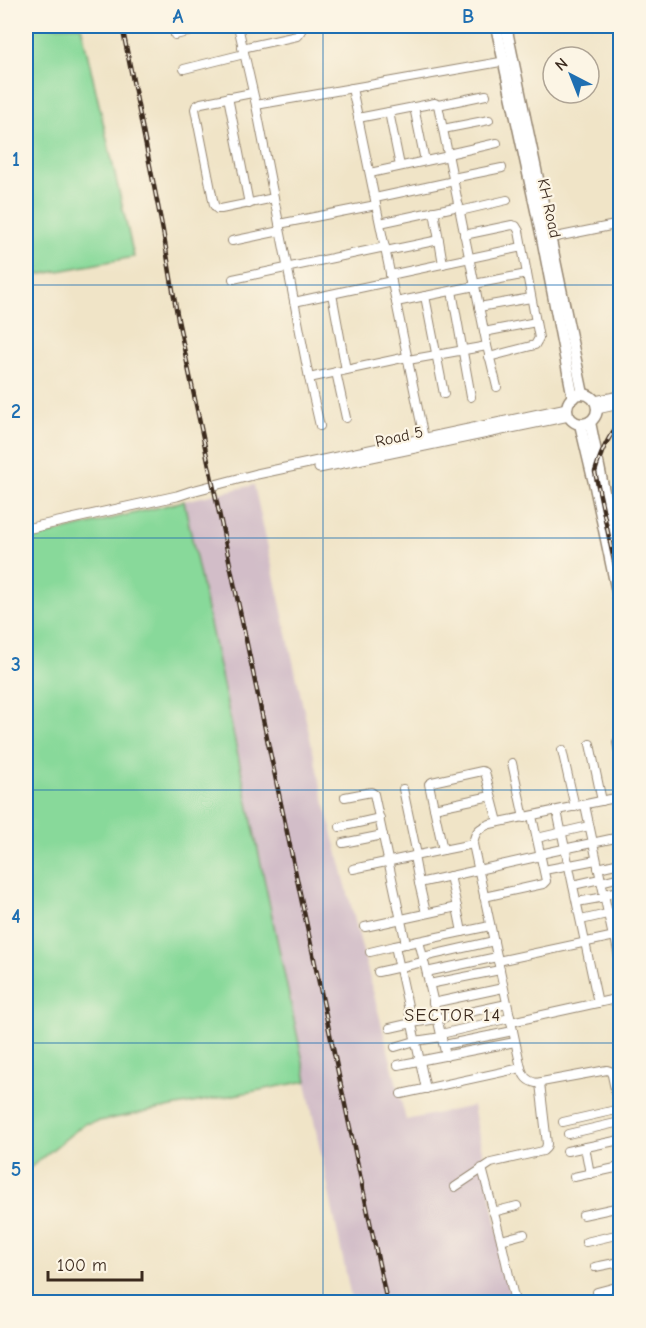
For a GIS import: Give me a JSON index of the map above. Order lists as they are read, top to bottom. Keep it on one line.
{"streets":{"main road":["KH Road"],"street":["Road 5"]},"crossings":[["KH Road","Road 5"]],"districts":["SECTOR 14"],"scale_bar":"100 m","north":"top left","grid":{"columns":["A","B"],"rows":["1","2","3","4","5"]}}
